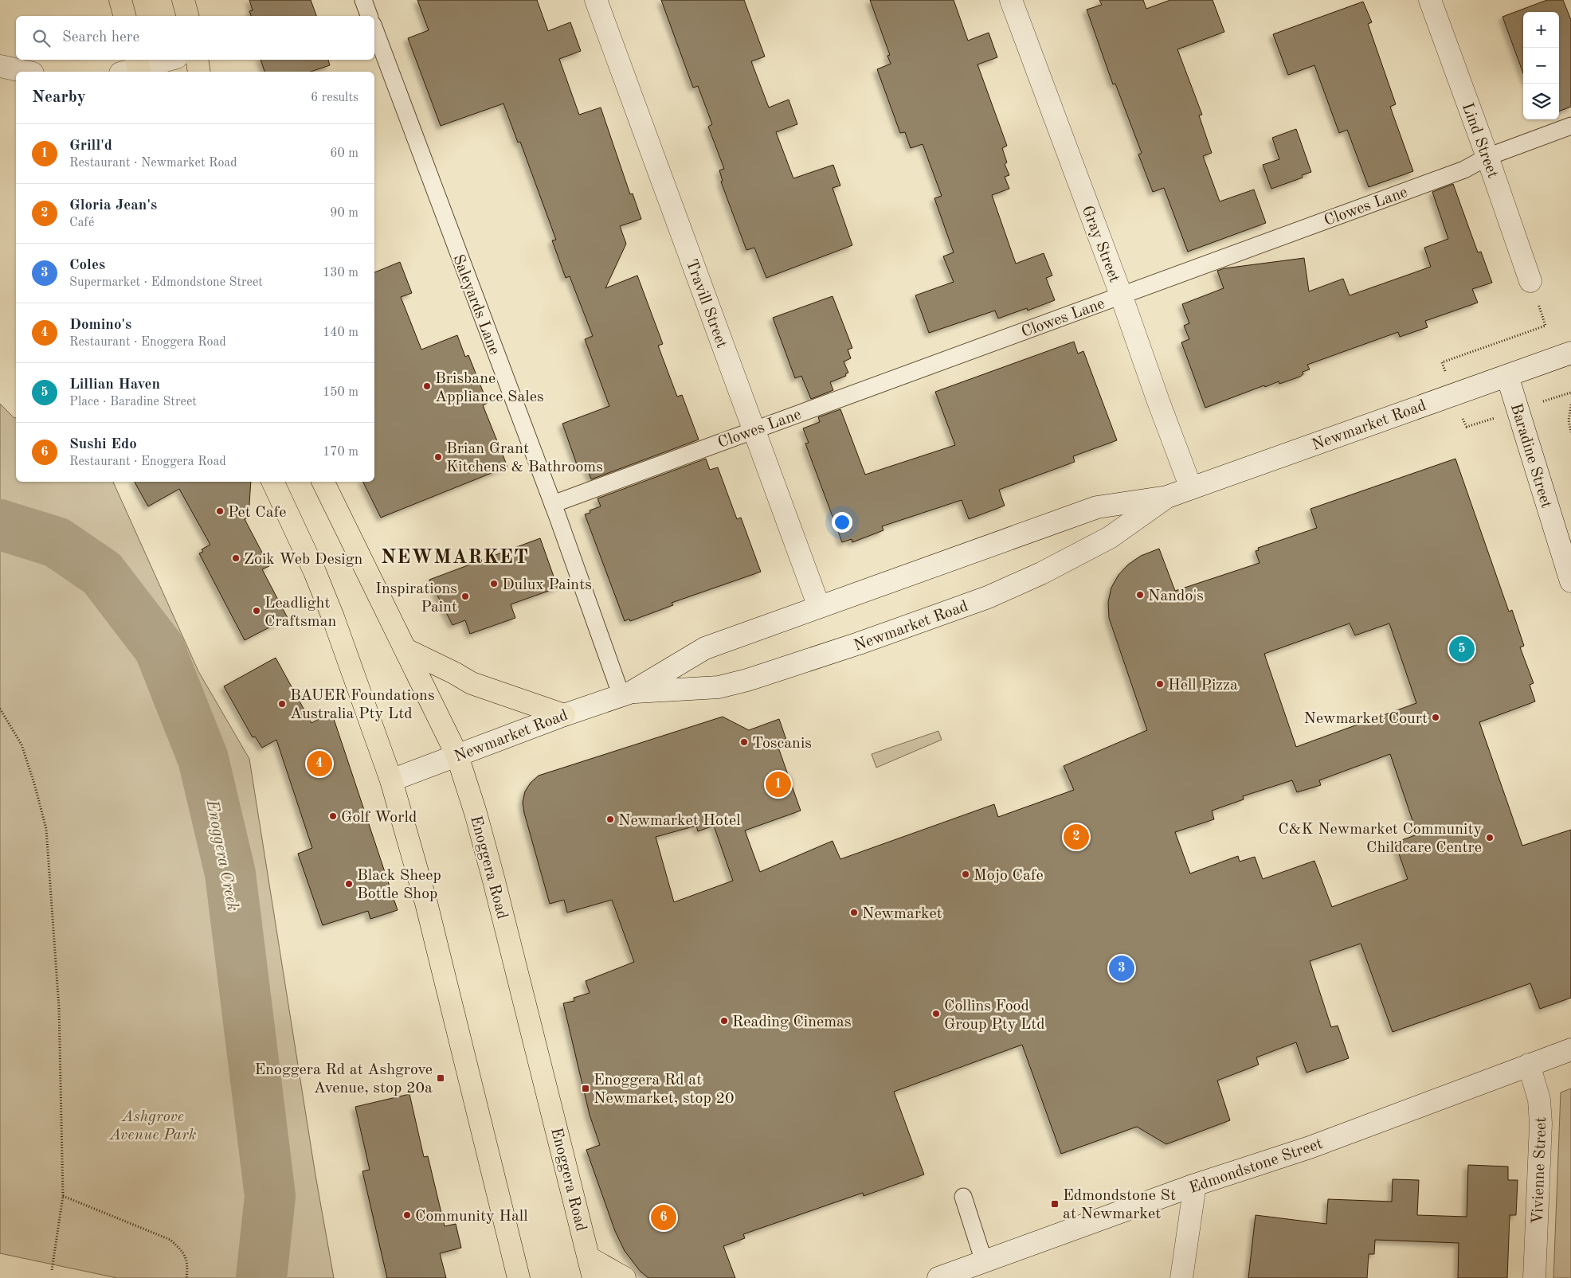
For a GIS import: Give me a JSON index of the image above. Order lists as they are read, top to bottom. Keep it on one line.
{"streets":{"main road":["Enoggera Road"],"street":["Lind Street","Gray Street","Travill Street","Newmarket Road","Baradine Street","Edmondstone Street","Vivienne Street"],"lane":["Clowes Lane","Saleyards Lane"]},"crossings":[["Lind Street","Clowes Lane"],["Clowes Lane","Gray Street"],["Clowes Lane","Travill Street"],["Clowes Lane","Saleyards Lane"],["Gray Street","Newmarket Road"],["Travill Street","Newmarket Road"],["Saleyards Lane","Newmarket Road"],["Newmarket Road","Baradine Street"],["Newmarket Road","Enoggera Road"],["Edmondstone Street","Vivienne Street"]],"districts":["NEWMARKET"],"water":["Enoggera Creek"],"parks":["Ashgrove Avenue Park"],"places":{"other":["Brisbane Appliance Sales","Brian Grant Kitchens & Bathrooms","Pet Cafe","Zoik Web Design","Dulux Paints","Nando's","Inspirations Paint","Leadlight Craftsman","Hell Pizza","BAUER Foundations Australia Pty Ltd","Newmarket Court","Toscanis","Golf World","Newmarket Hotel","C&K Newmarket Community Childcare Centre","Mojo Cafe","Black Sheep Bottle Shop","Newmarket","Collins Food Group Pty Ltd","Reading Cinemas","Community Hall"],"transit":["Enoggera Rd at Ashgrove Avenue, stop 20a","Enoggera Rd at Newmarket, stop 20","Edmondstone St at Newmarket"]},"page":{"map_buttons":["+","−"],"search":"Search here","heading":["Nearby","6 results"],"list":[{"mark":"1","name":"Grill'd","note":"Restaurant · Newmarket Road","value":"60 m"},{"mark":"2","name":"Gloria Jean's","note":"Café","value":"90 m"},{"mark":"3","name":"Coles","note":"Supermarket · Edmondstone Street","value":"130 m"},{"mark":"4","name":"Domino's","note":"Restaurant · Enoggera Road","value":"140 m"},{"mark":"5","name":"Lillian Haven","note":"Place · Baradine Street","value":"150 m"},{"mark":"6","name":"Sushi Edo","note":"Restaurant · Enoggera Road","value":"170 m"}],"pins":["5","4","1","2","3","6"]}}
